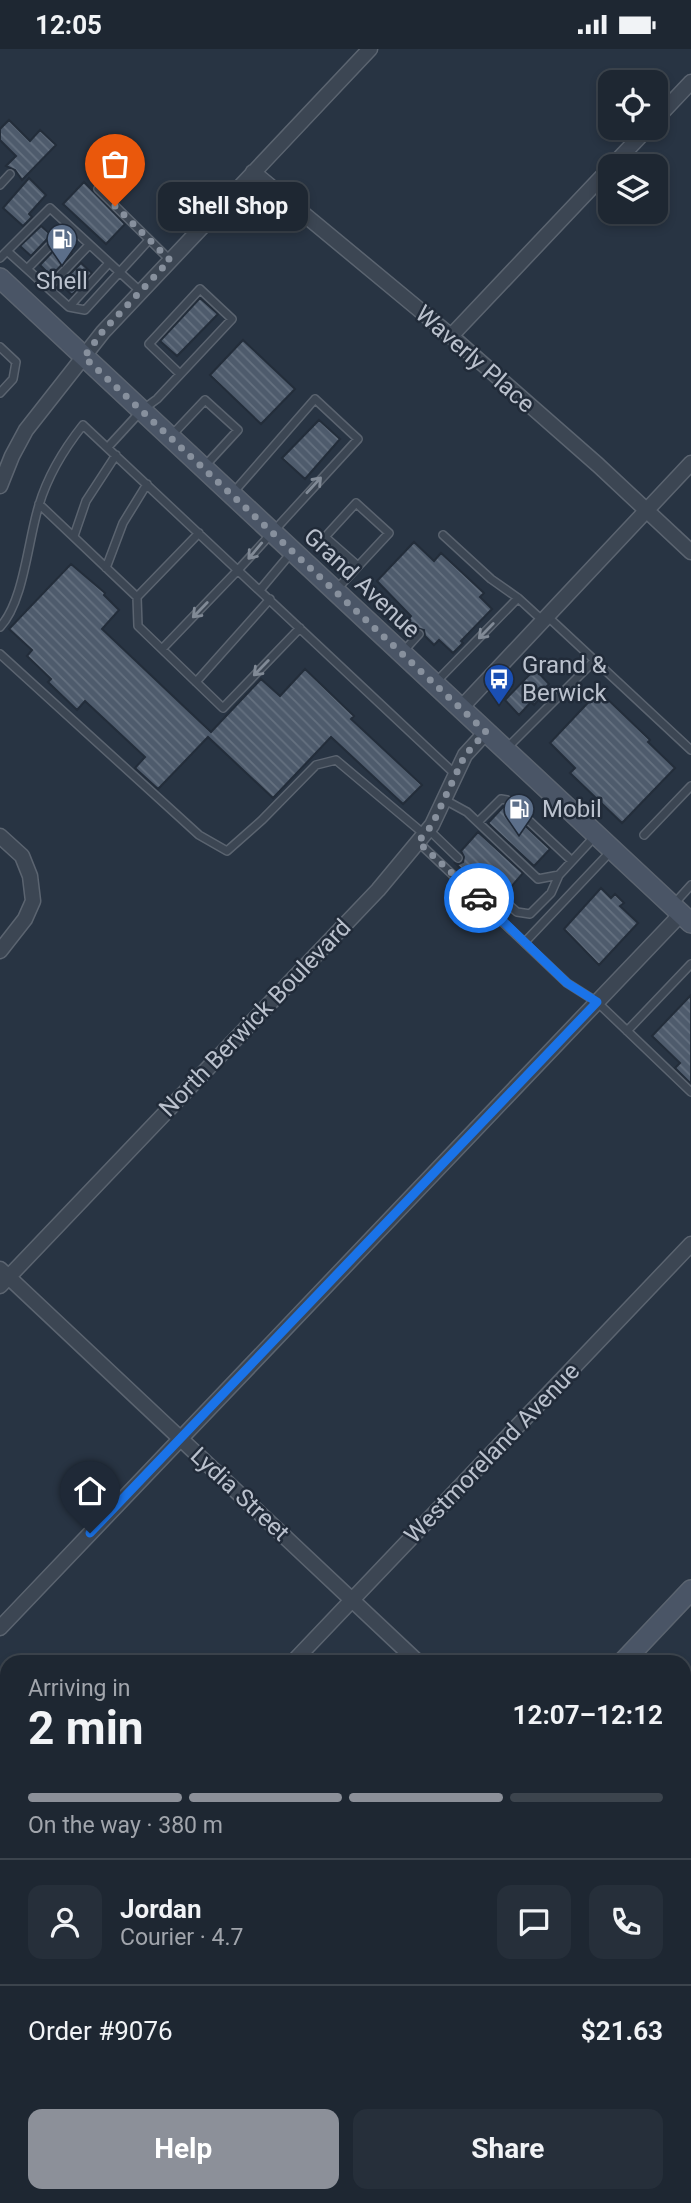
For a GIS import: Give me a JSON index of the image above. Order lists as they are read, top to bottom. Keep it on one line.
{"streets":{"main road":["Grand Avenue"],"street":["Waverly Place","North Berwick Boulevard","Westmoreland Avenue","Lydia Street"]},"crossings":[["Grand Avenue","North Berwick Boulevard"],["North Berwick Boulevard","Lydia Street"],["Westmoreland Avenue","Lydia Street"]],"places":{"other":["Shell Shop"],"fuel station":["Shell","Mobil"],"bus stop":["Grand & Berwick"]},"page":{"status":"12:05","bubble":"Shell Shop","heading":["2 min","Arriving in","12:07–12:12"],"panel":["Jordan","Courier · 4.7","Order #9076","$21.63"],"bar":"On the way · 380 m","buttons":["Help","Share"]}}
